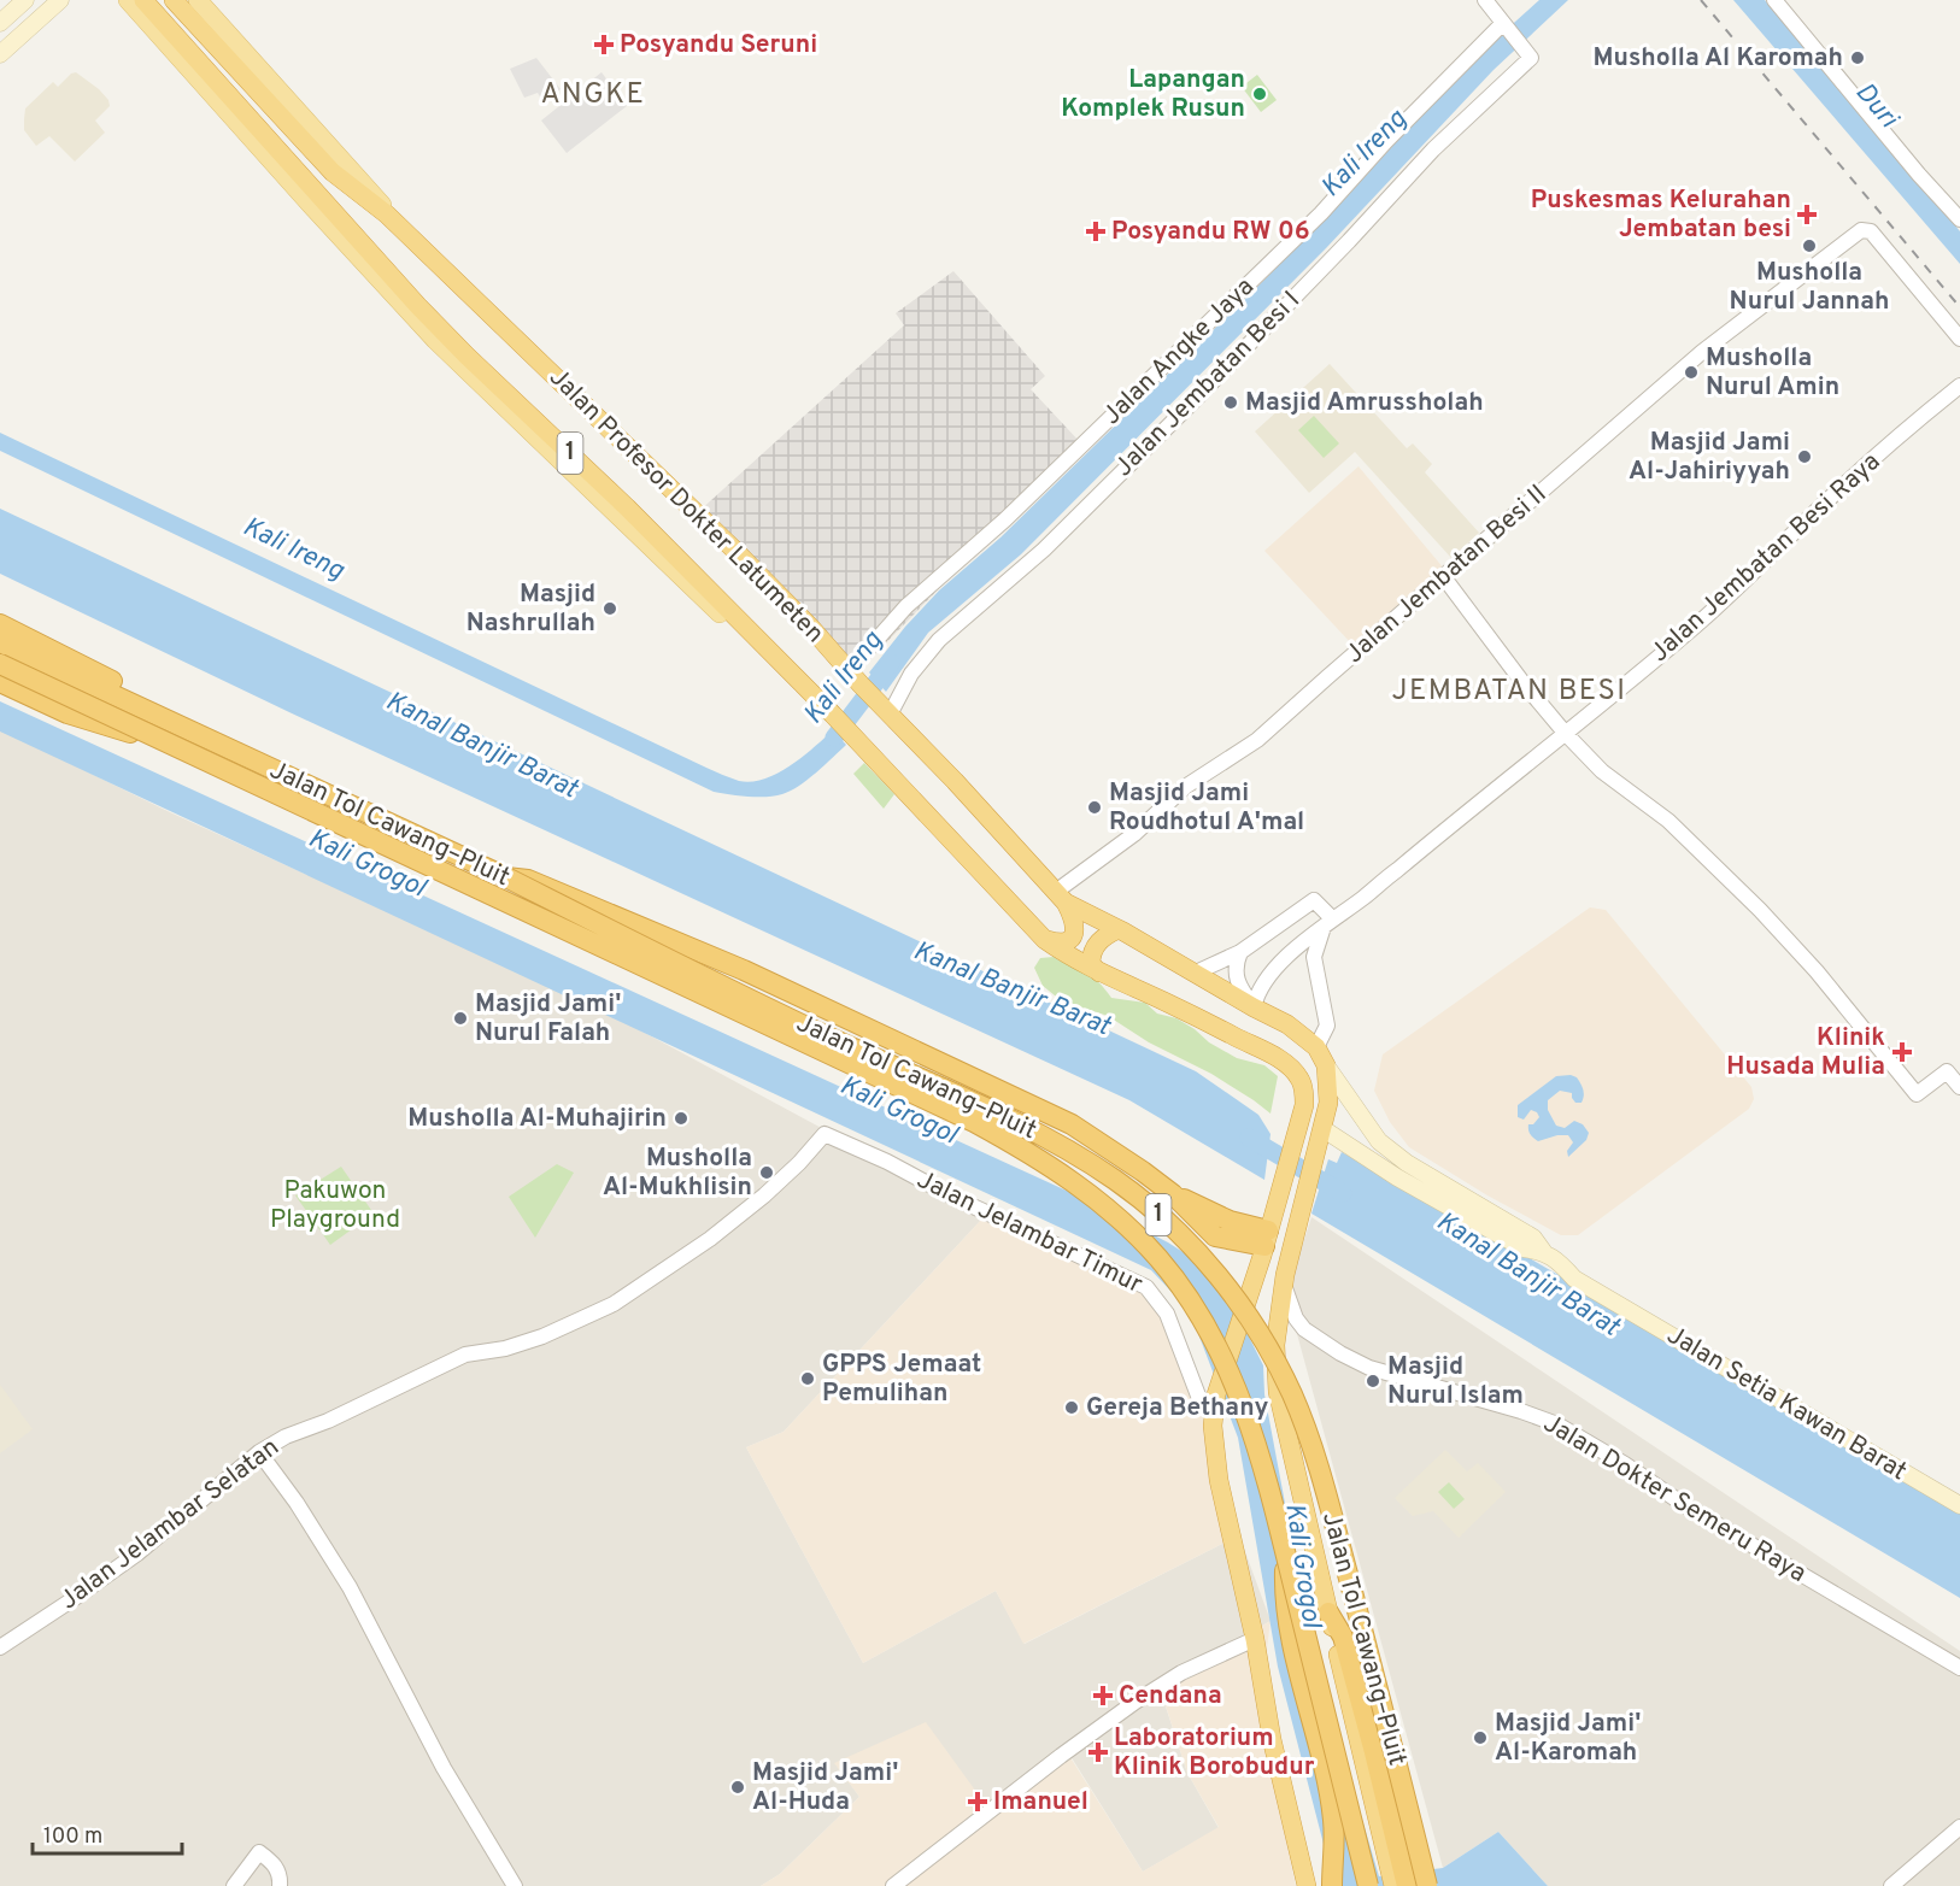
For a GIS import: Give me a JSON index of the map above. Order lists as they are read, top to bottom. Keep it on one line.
{"streets":{"highway":["1","Jalan Profesor Dokter Latumeten","Jalan Tol Cawang–Pluit"],"main road":["Jalan Setia Kawan Barat"],"street":["Jalan Angke Jaya","Jalan Jembatan Besi I","Jalan Jembatan Besi Raya","Jalan Jembatan Besi II","Jalan Jelambar Timur","Jalan Dokter Semeru Raya","Jalan Jelambar Selatan"]},"crossings":[["Jalan Angke Jaya","Jalan Jembatan Besi I"],["Jalan Angke Jaya","Jalan Profesor Dokter Latumeten"],["Jalan Jembatan Besi I","Jalan Profesor Dokter Latumeten"],["1","Jalan Profesor Dokter Latumeten"],["Jalan Profesor Dokter Latumeten","Jalan Jembatan Besi Raya"],["Jalan Profesor Dokter Latumeten","Jalan Jembatan Besi II"],["Jalan Profesor Dokter Latumeten","Jalan Jelambar Timur"],["Jalan Profesor Dokter Latumeten","Jalan Setia Kawan Barat"],["Jalan Profesor Dokter Latumeten","Jalan Dokter Semeru Raya"],["Jalan Jelambar Timur","Jalan Jelambar Selatan"]],"districts":["ANGKE","JEMBATAN BESI"],"water":["Duri","Kali Ireng","Kanal Banjir Barat","Kali Grogol"],"parks":["Pakuwon Playground"],"places":{"health":["Posyandu Seruni","Puskesmas Kelurahan Jembatan besi","Posyandu RW 06","Klinik Husada Mulia","Cendana","Laboratorium Klinik Borobudur","Imanuel"],"other":["Musholla Al Karomah","Lapangan Komplek Rusun","Musholla Nurul Jannah","Musholla Nurul Amin","Masjid Amrussholah","Masjid Jami Al-Jahiriyyah","Masjid Nashrullah","Masjid Jami Roudhotul A'mal","Masjid Jami' Nurul Falah","Musholla Al-Muhajirin","Musholla Al-Mukhlisin","GPPS Jemaat Pemulihan","Masjid Nurul Islam","Gereja Bethany","Masjid Jami' Al-Karomah","Masjid Jami' Al-Huda"]},"scale_bar":"100 m"}
